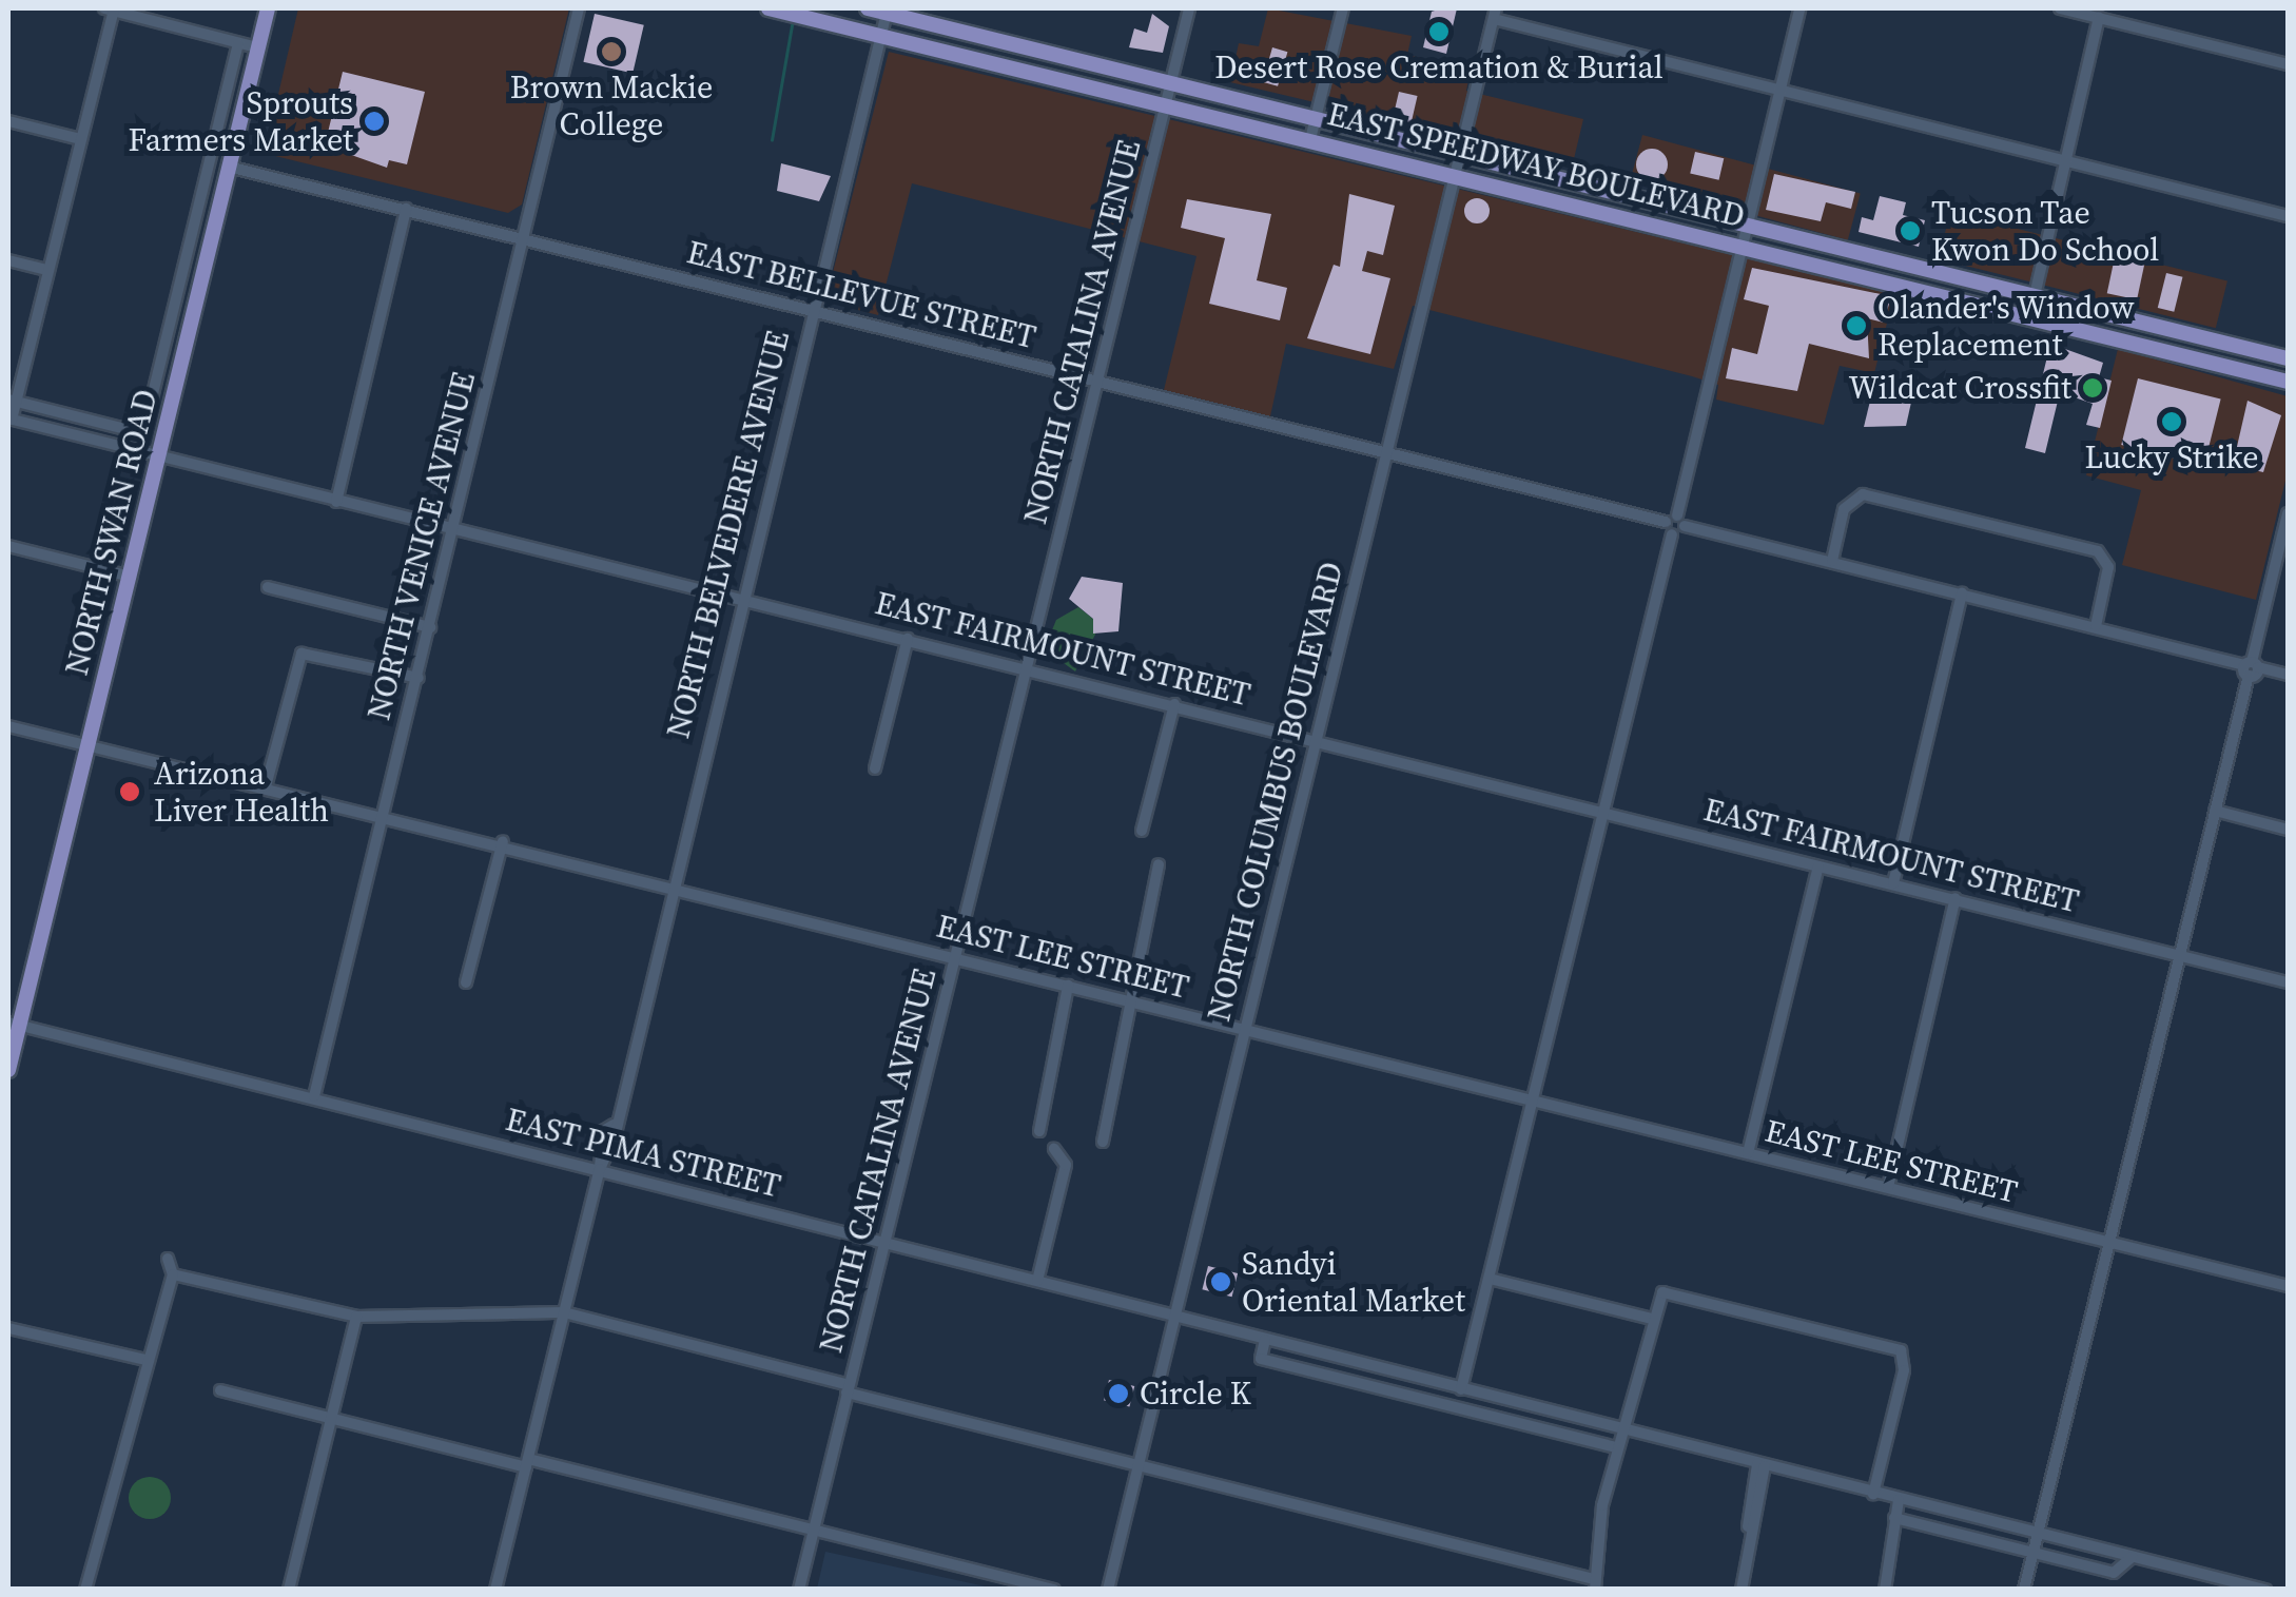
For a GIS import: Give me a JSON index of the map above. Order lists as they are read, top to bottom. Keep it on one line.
{"streets":{"main road":["EAST SPEEDWAY BOULEVARD","NORTH SWAN ROAD"],"street":["EAST BELLEVUE STREET","NORTH CATALINA AVENUE","NORTH BELVEDERE AVENUE","NORTH VENICE AVENUE","EAST FAIRMOUNT STREET","NORTH COLUMBUS BOULEVARD","EAST LEE STREET","EAST PIMA STREET"]},"crossings":[["EAST SPEEDWAY BOULEVARD","NORTH CATALINA AVENUE"],["EAST SPEEDWAY BOULEVARD","NORTH BELVEDERE AVENUE"],["EAST SPEEDWAY BOULEVARD","NORTH COLUMBUS BOULEVARD"],["EAST BELLEVUE STREET","NORTH CATALINA AVENUE"],["EAST BELLEVUE STREET","NORTH SWAN ROAD"],["EAST BELLEVUE STREET","NORTH BELVEDERE AVENUE"],["EAST BELLEVUE STREET","NORTH VENICE AVENUE"],["EAST BELLEVUE STREET","NORTH COLUMBUS BOULEVARD"],["NORTH CATALINA AVENUE","EAST FAIRMOUNT STREET"],["NORTH CATALINA AVENUE","EAST LEE STREET"],["NORTH CATALINA AVENUE","EAST PIMA STREET"],["NORTH SWAN ROAD","EAST FAIRMOUNT STREET"],["NORTH SWAN ROAD","EAST LEE STREET"],["NORTH SWAN ROAD","EAST PIMA STREET"],["NORTH BELVEDERE AVENUE","EAST FAIRMOUNT STREET"],["NORTH BELVEDERE AVENUE","EAST LEE STREET"],["NORTH BELVEDERE AVENUE","EAST PIMA STREET"],["NORTH VENICE AVENUE","EAST FAIRMOUNT STREET"],["NORTH VENICE AVENUE","EAST LEE STREET"],["NORTH VENICE AVENUE","EAST PIMA STREET"],["EAST FAIRMOUNT STREET","NORTH COLUMBUS BOULEVARD"],["NORTH COLUMBUS BOULEVARD","EAST LEE STREET"],["NORTH COLUMBUS BOULEVARD","EAST PIMA STREET"]],"places":["Desert Rose Cremation & Burial","Brown Mackie College","Sprouts Farmers Market","Tucson Tae Kwon Do School","Olander's Window Replacement","Wildcat Crossfit","Lucky Strike","Arizona Liver Health","Sandyi Oriental Market","Circle K"]}
